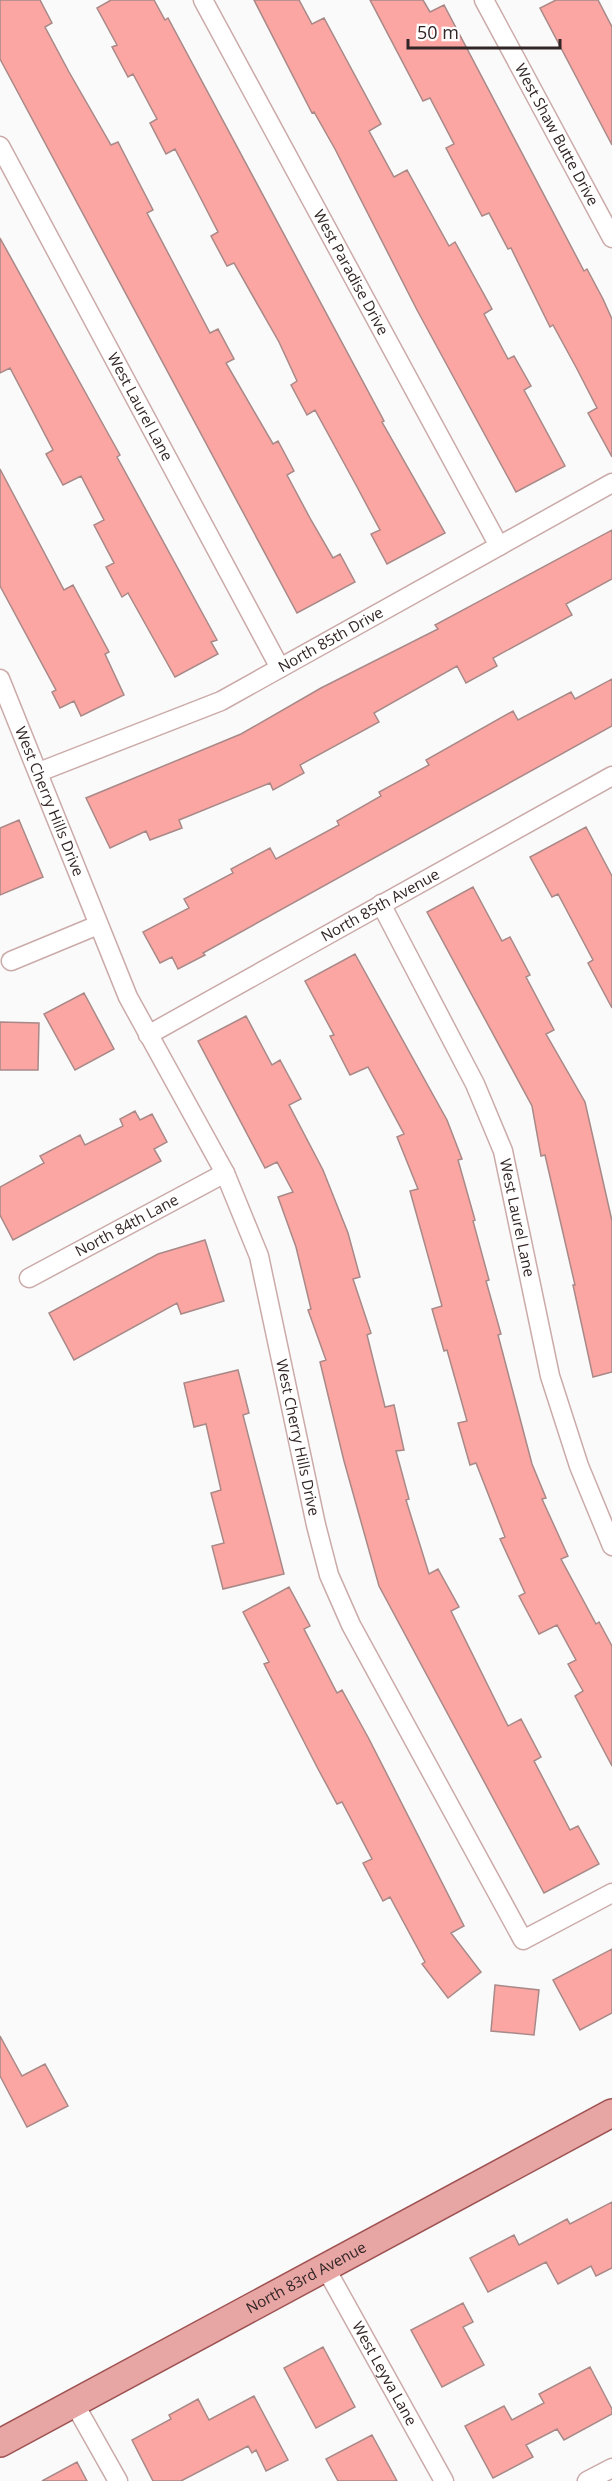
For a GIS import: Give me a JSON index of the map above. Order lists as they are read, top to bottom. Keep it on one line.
{"streets":{"main road":["North 83rd Avenue"],"street":["West Shaw Butte Drive","West Paradise Drive","West Laurel Lane","North 85th Drive","West Cherry Hills Drive","North 85th Avenue","North 84th Lane","West Leyva Lane"]},"crossings":[["West Paradise Drive","North 85th Drive"],["West Laurel Lane","North 85th Drive"],["West Laurel Lane","North 85th Avenue"],["North 85th Drive","West Cherry Hills Drive"],["West Cherry Hills Drive","North 85th Avenue"],["West Cherry Hills Drive","North 84th Lane"],["North 83rd Avenue","West Leyva Lane"]],"scale_bar":"50 m"}
